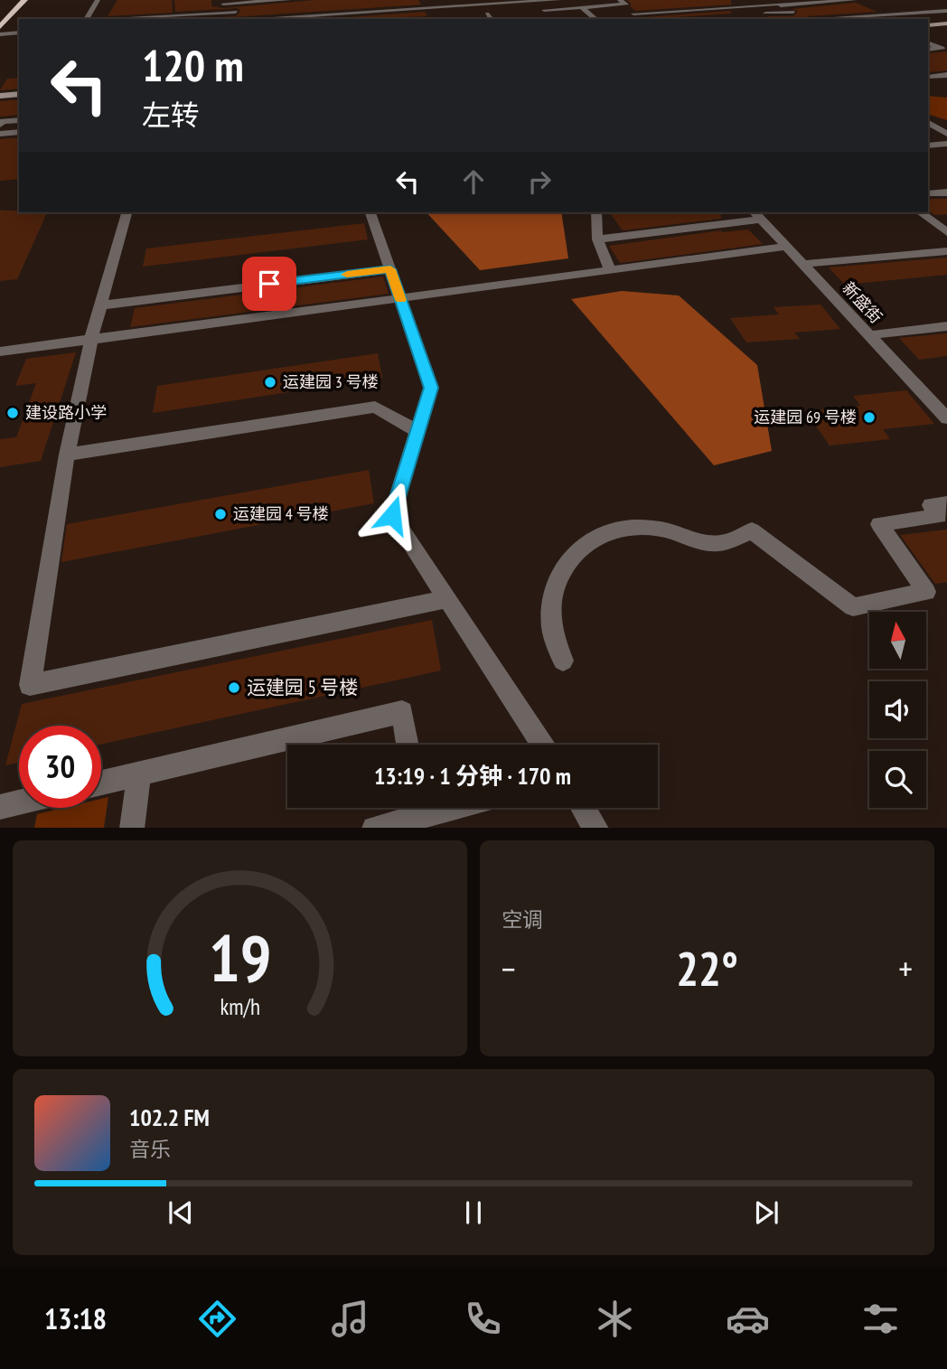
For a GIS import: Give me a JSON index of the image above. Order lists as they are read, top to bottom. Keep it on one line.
{"streets":{"street":["新盛街"]},"places":["运建园 3 号楼","建设路小学","运建园 69 号楼","运建园 4 号楼","运建园 5 号楼"],"north":"top","page":{"turn":["120 m","左转"],"limit":"30","trip":"13:19 · 1 分钟 · 170 m","tile":"空调","heat":["−","22°","+"],"song":["102.2 FM","音乐"],"tabs":"13:18","gauge":["19","km/h"]}}
